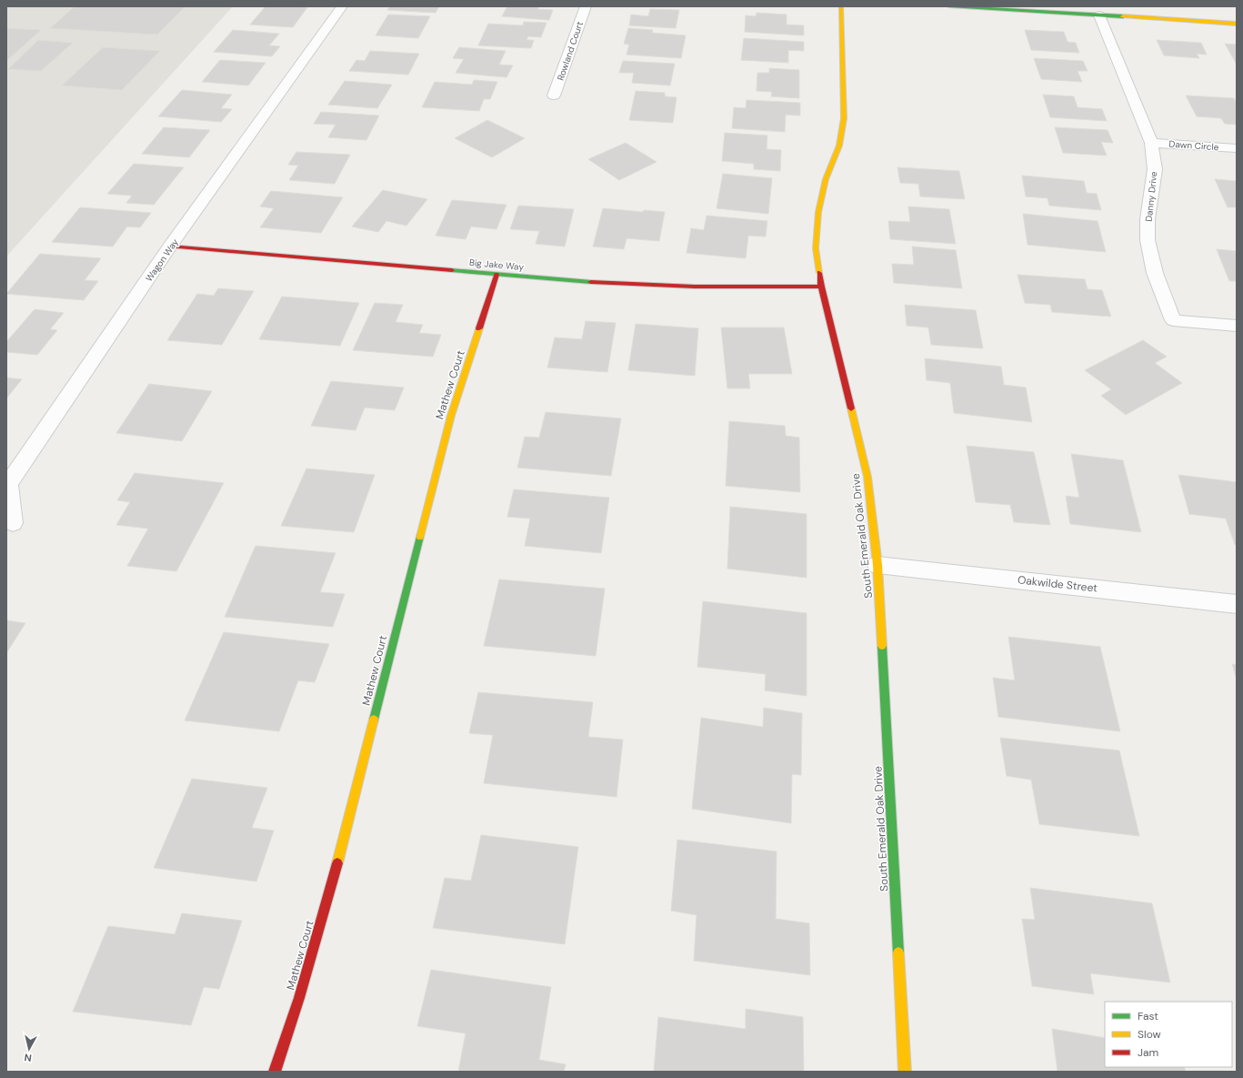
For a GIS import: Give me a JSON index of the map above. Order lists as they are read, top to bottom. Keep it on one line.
{"streets":{"street":["Rowland Court","Dawn Circle","Danny Drive","Wagon Way","Big Jake Way","Mathew Court","South Emerald Oak Drive","Oakwilde Street"]},"crossings":[["Dawn Circle","Danny Drive"],["Wagon Way","Big Jake Way"],["Big Jake Way","Mathew Court"],["Big Jake Way","South Emerald Oak Drive"],["South Emerald Oak Drive","Oakwilde Street"]],"legend":["Fast","Slow","Jam"],"north":"bottom"}
